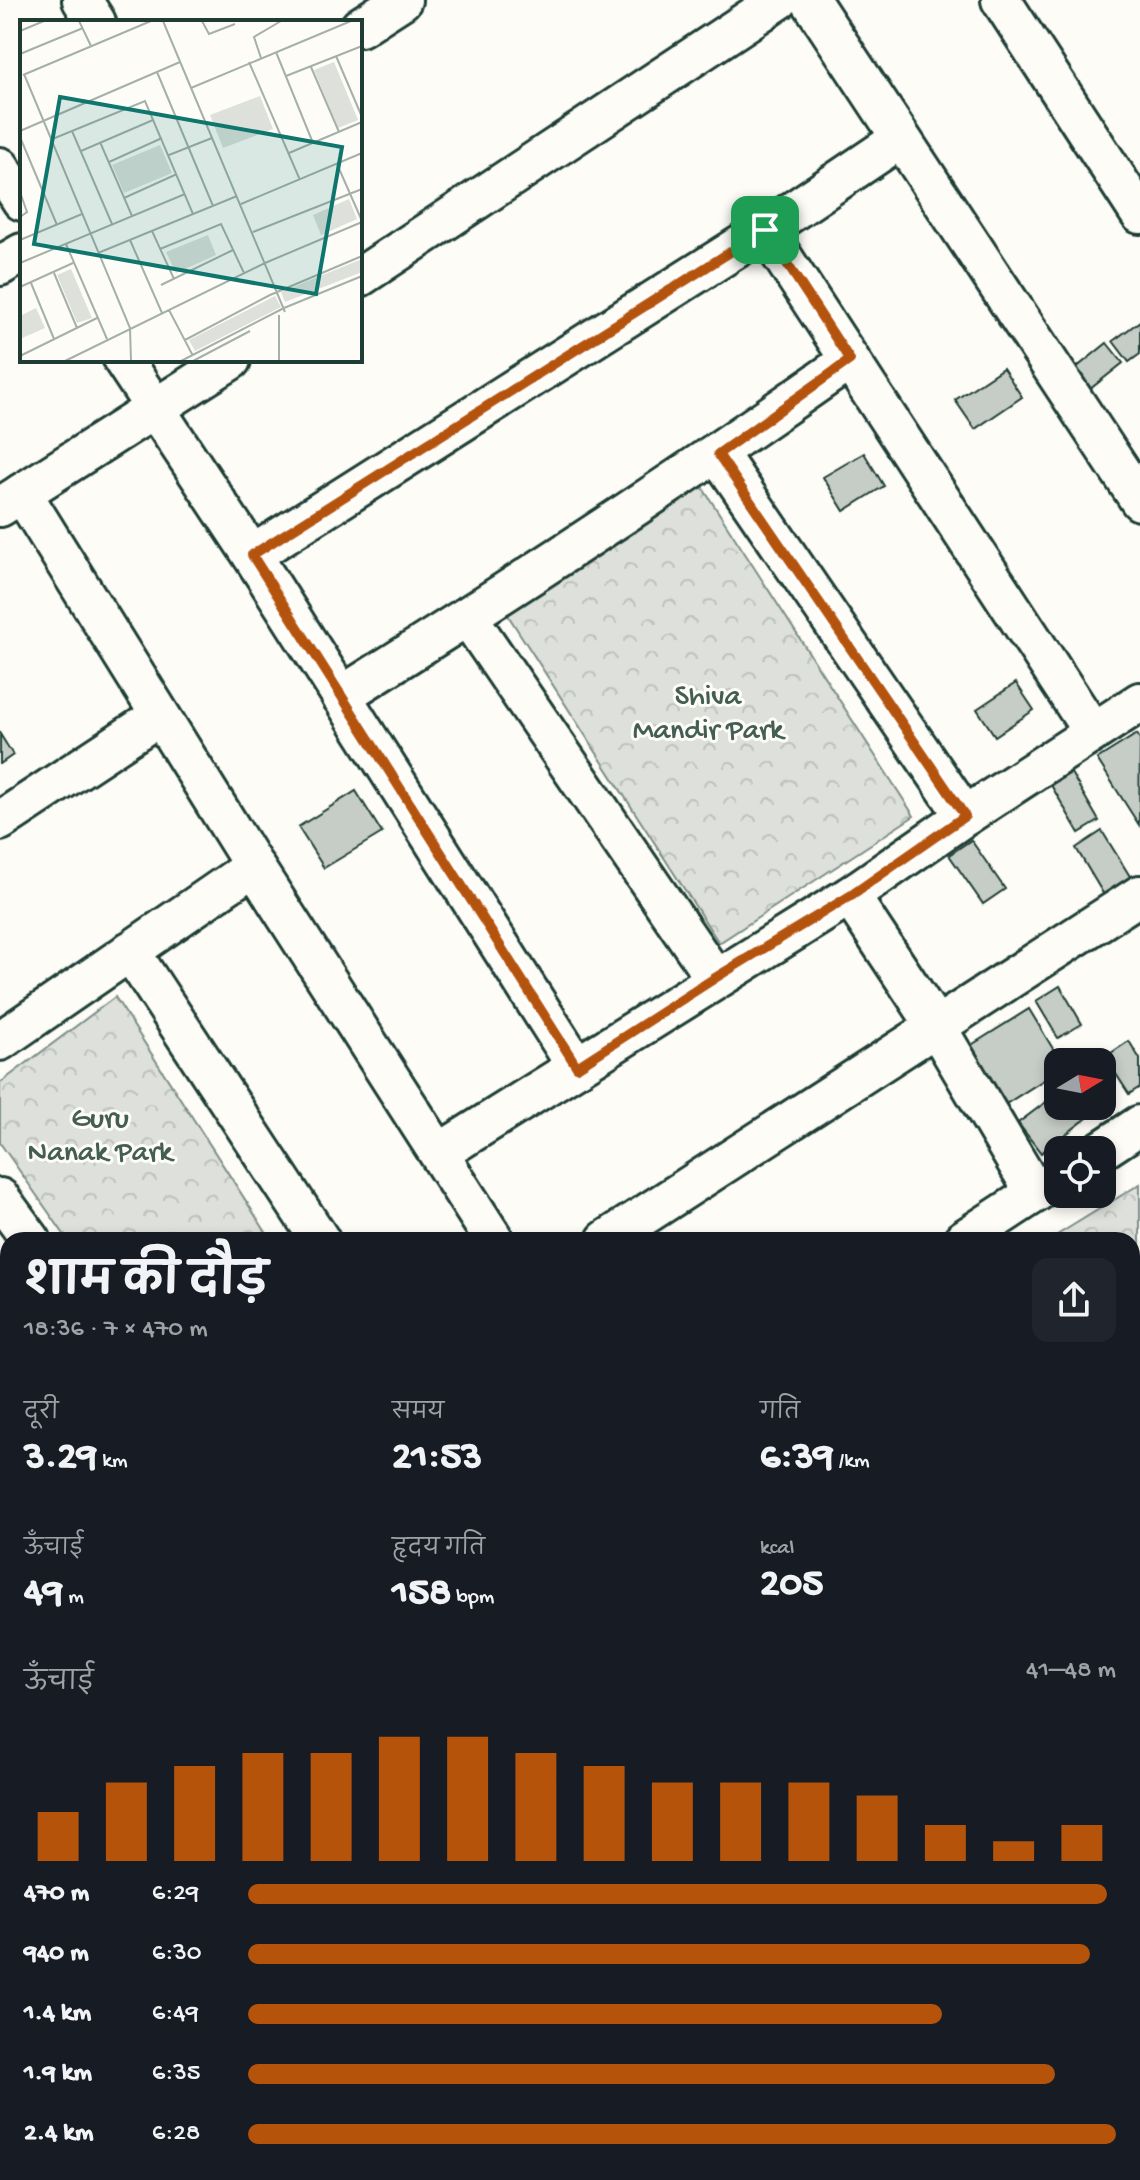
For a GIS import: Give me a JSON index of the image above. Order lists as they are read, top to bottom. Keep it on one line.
{"parks":["Shiva Mandir Park","Guru Nanak Park"],"north":"right","page":{"heading":["शाम की दौड़","18:36 · 7 × 470 m"],"stats":[["दूरी","3.29 km"],["समय","21:53"],["गति","6:39 /km"],["ऊँचाई","49 m"],["हृदय गति","158 bpm"],["kcal","205"]],"chart":["ऊँचाई","41–48 m"],"list":[{"name":"470 m","note":"6:29"},{"name":"940 m","note":"6:30"},{"name":"1.4 km","note":"6:49"},{"name":"1.9 km","note":"6:35"},{"name":"2.4 km","note":"6:28"}]}}
